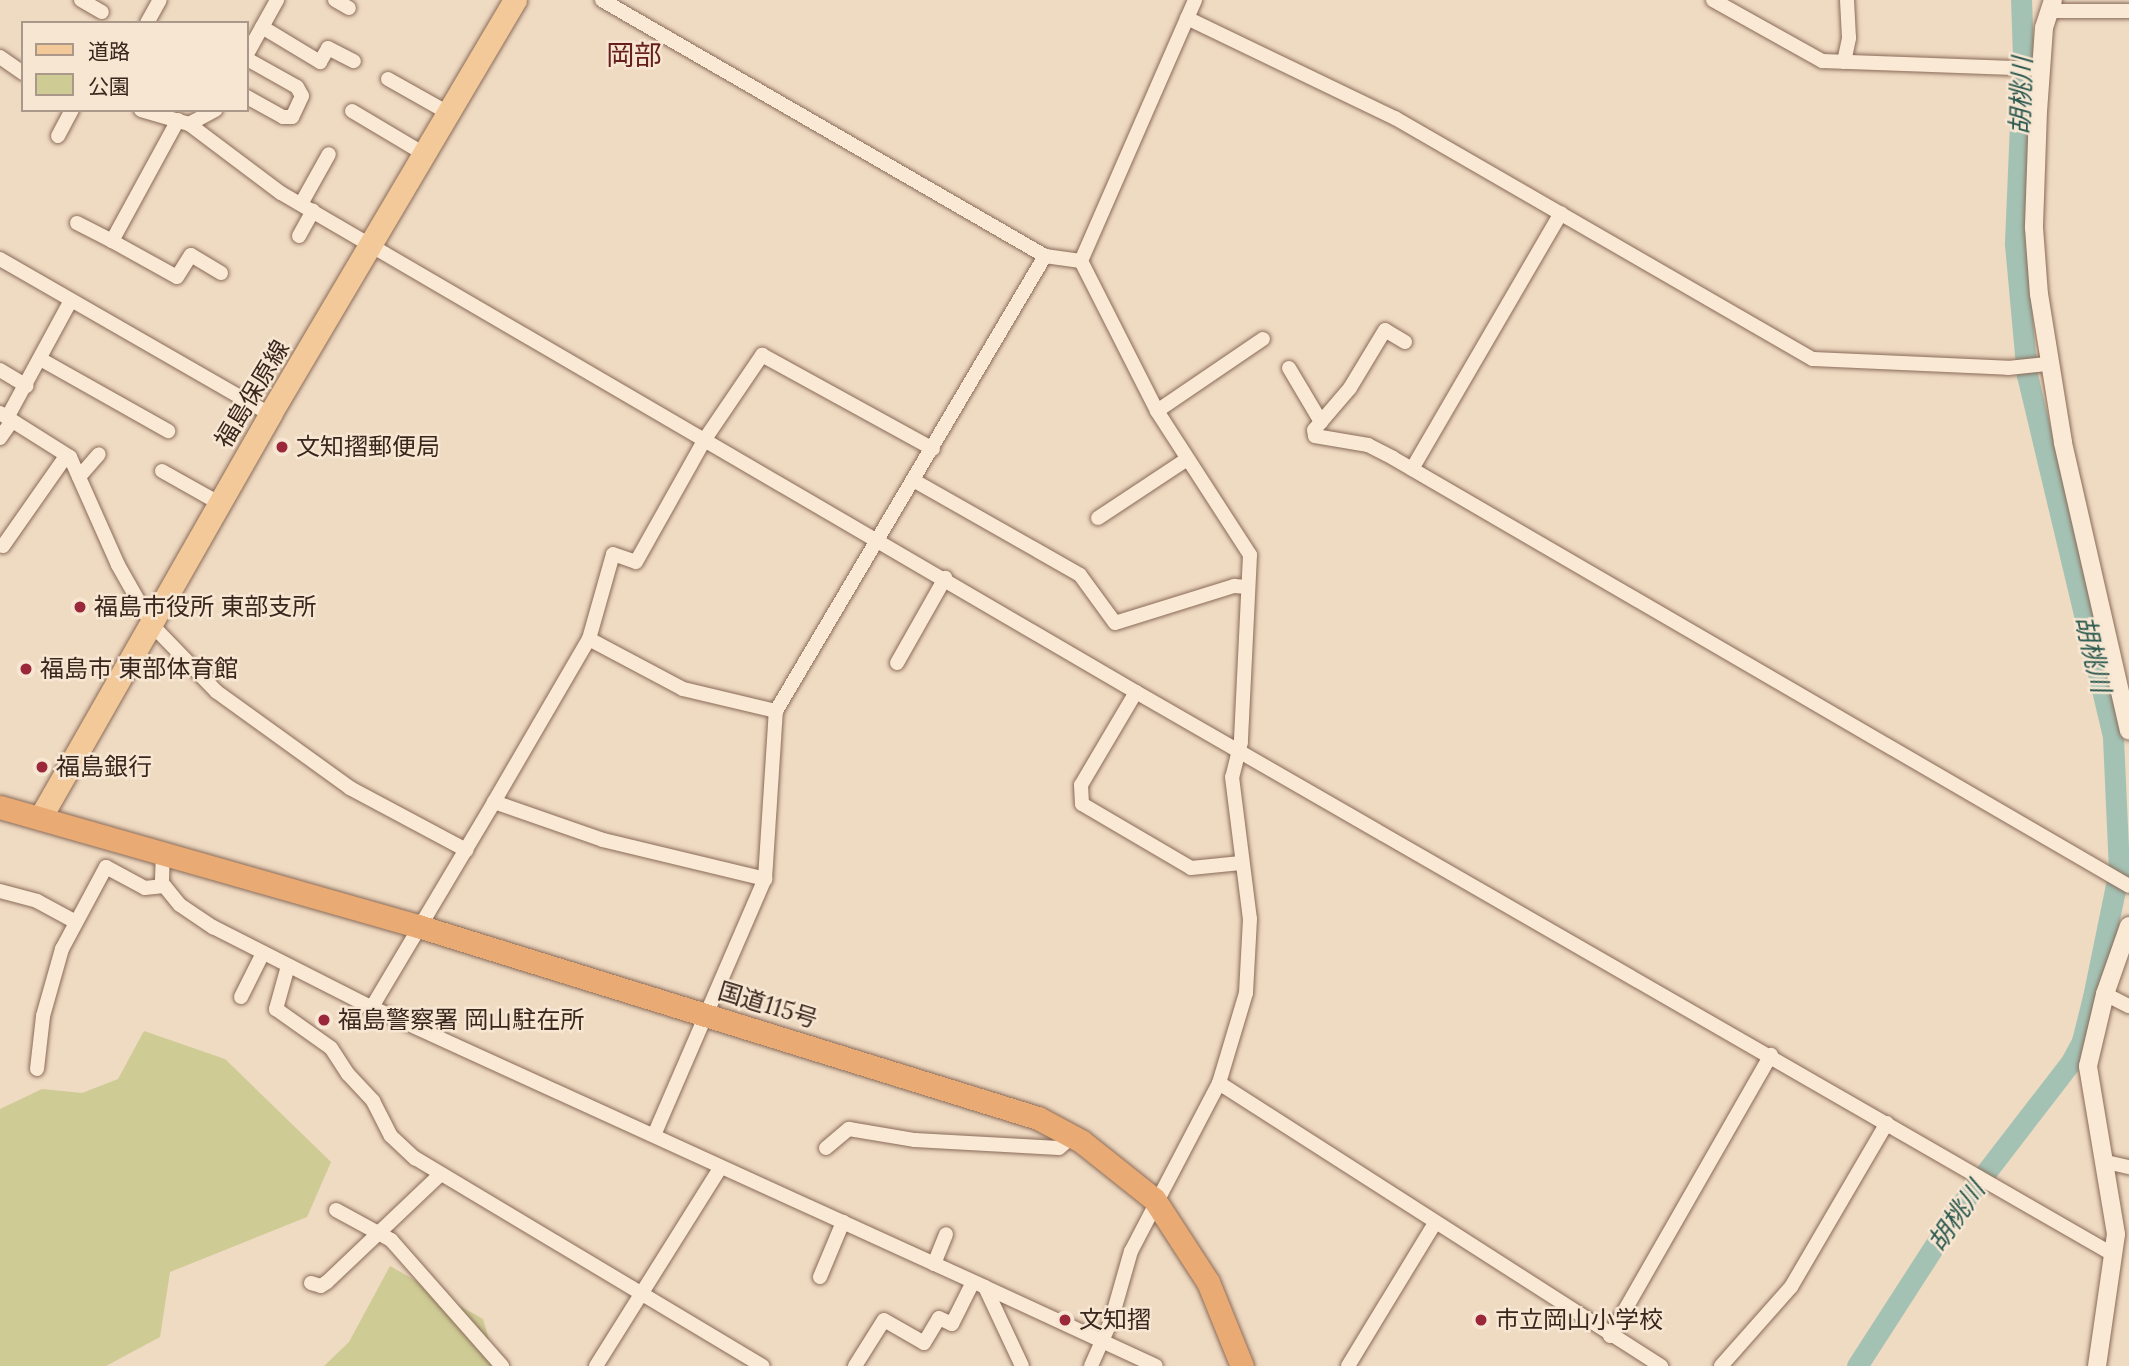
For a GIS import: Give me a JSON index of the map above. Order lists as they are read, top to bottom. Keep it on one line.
{"streets":{"highway":["国道115号"],"main road":["福島保原線"]},"crossings":[["福島保原線","国道115号"]],"districts":["岡部"],"water":["胡桃川"],"places":["文知摺郵便局","福島市役所 東部支所","福島市 東部体育館","福島銀行","福島警察署 岡山駐在所","文知摺","市立岡山小学校"],"legend":["道路","公園"]}
